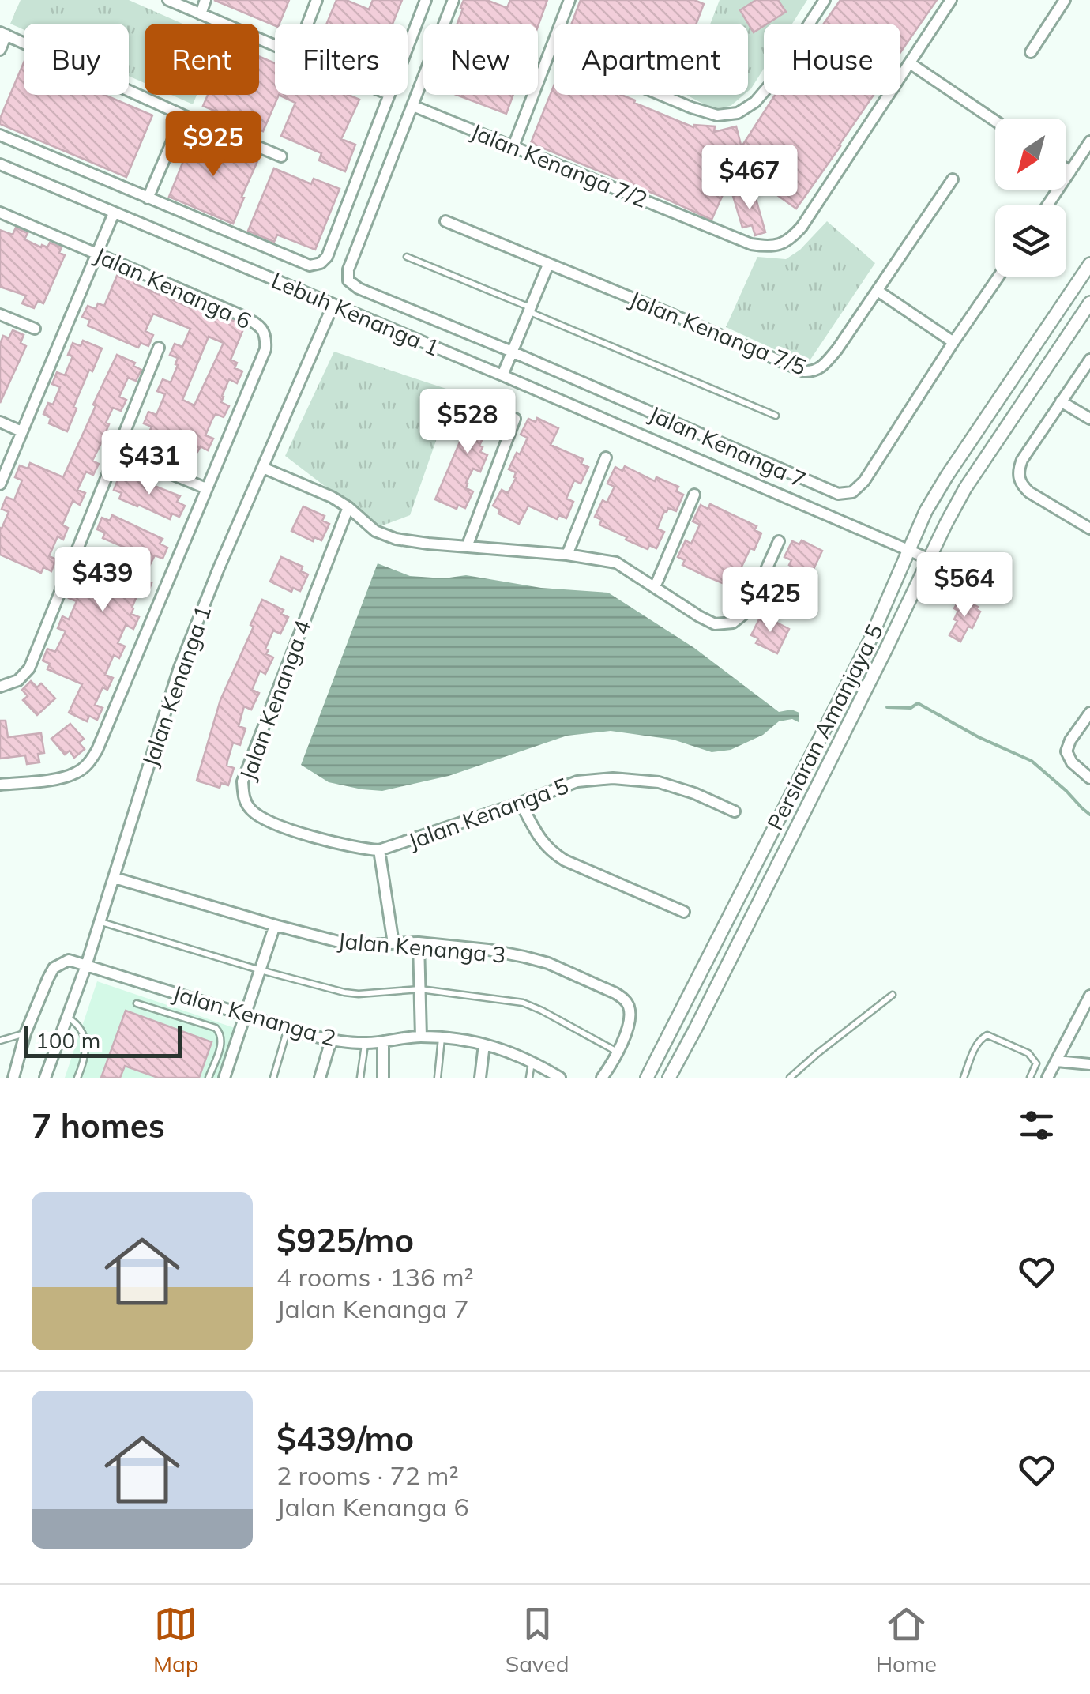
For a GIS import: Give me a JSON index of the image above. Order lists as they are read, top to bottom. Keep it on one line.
{"streets":{"street":["Jalan Kenanga 7/2","Jalan Kenanga 6","Lebuh Kenanga 1","Jalan Kenanga 7/5","Jalan Kenanga 7","Jalan Kenanga 1","Jalan Kenanga 4","Persiaran Amanjaya 5","Jalan Kenanga 5","Jalan Kenanga 3","Jalan Kenanga 2"]},"crossings":[["Jalan Kenanga 7/2","Jalan Kenanga 7"],["Lebuh Kenanga 1","Jalan Kenanga 1"],["Lebuh Kenanga 1","Persiaran Amanjaya 5"],["Jalan Kenanga 1","Jalan Kenanga 3"],["Jalan Kenanga 1","Jalan Kenanga 2"],["Jalan Kenanga 4","Jalan Kenanga 5"]],"scale_bar":"100 m","north":"bottom left","page":{"chip":["Buy","Rent","Filters","New","Apartment","House"],"price":["$925","$467","$528","$431","$439","$564","$425"],"scale":"100 m","heading":"7 homes","list":[{"name":"$925/mo","note":"4 rooms · 136 m² · Jalan Kenanga 7"},{"name":"$439/mo","note":"2 rooms · 72 m² · Jalan Kenanga 6"}],"tabs":["Map","Saved","Home"]}}
